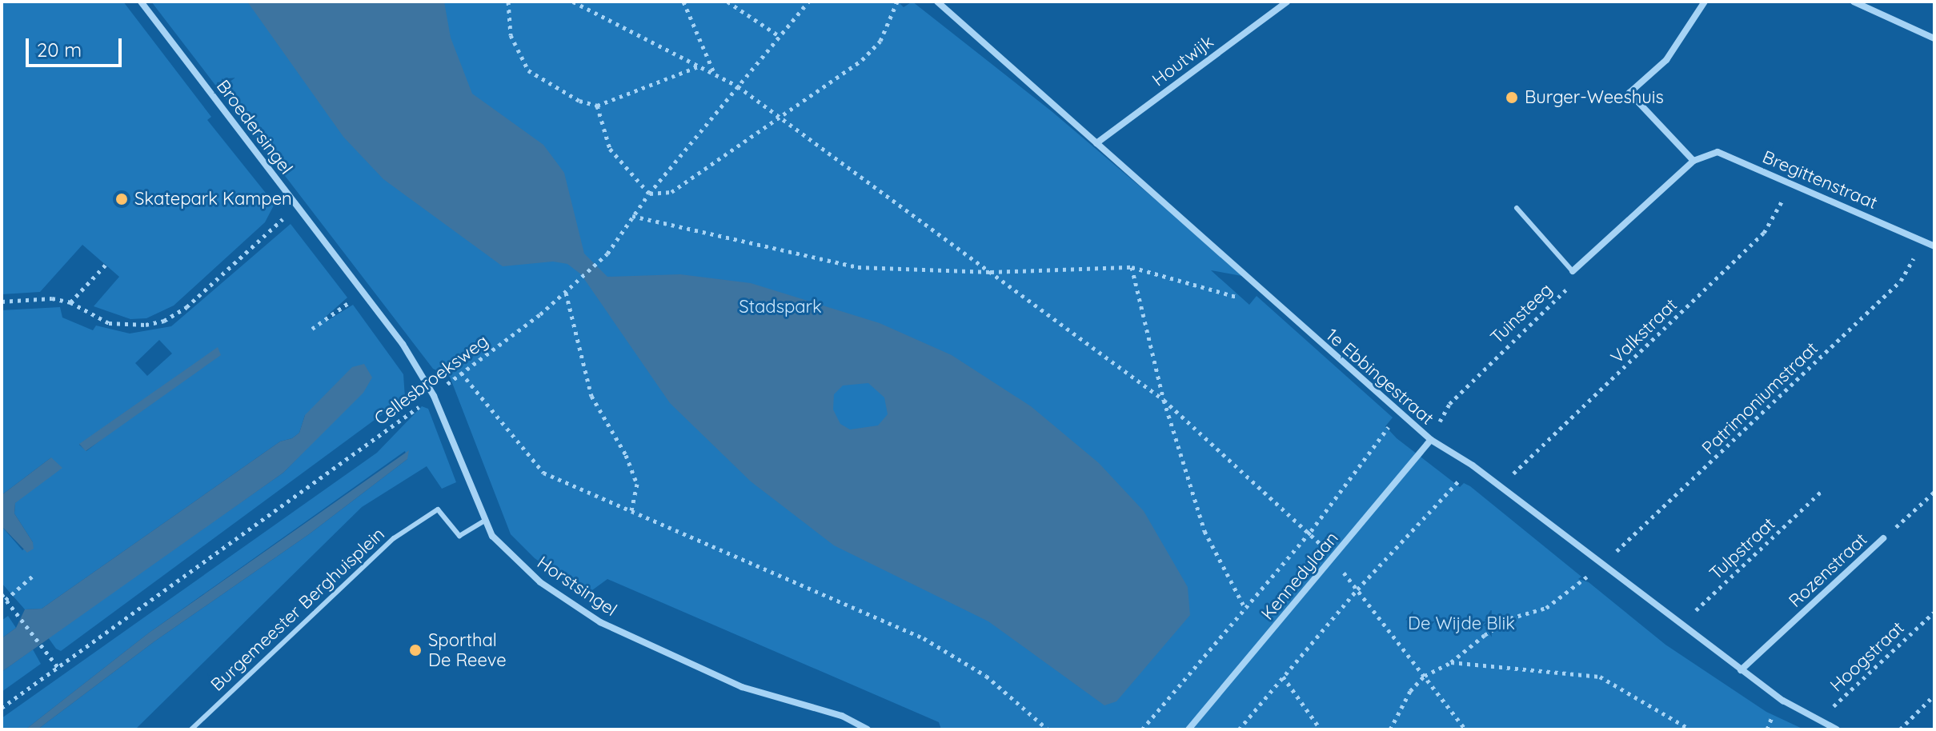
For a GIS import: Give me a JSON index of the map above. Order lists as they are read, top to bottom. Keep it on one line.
{"streets":{"street":["Houtwijk","Broedersingel","Bregittenstraat","1e Ebbingestraat","Rozenstraat","Kennedylaan","Horstsingel"],"lane":["Burgemeester Berghuisplein"],"path":["Tuinsteeg","Valkstraat","Cellesbroeksweg","Patrimoniumstraat","Tulpstraat","Hoogstraat"]},"crossings":[["Houtwijk","1e Ebbingestraat"],["Broedersingel","Cellesbroeksweg"],["Broedersingel","Horstsingel"],["Bregittenstraat","Valkstraat"],["Bregittenstraat","Patrimoniumstraat"],["Tuinsteeg","1e Ebbingestraat"],["Tuinsteeg","Kennedylaan"],["Valkstraat","1e Ebbingestraat"],["1e Ebbingestraat","Patrimoniumstraat"],["1e Ebbingestraat","Tulpstraat"],["1e Ebbingestraat","Rozenstraat"],["1e Ebbingestraat","Kennedylaan"],["1e Ebbingestraat","Hoogstraat"],["Cellesbroeksweg","Horstsingel"],["Horstsingel","Burgemeester Berghuisplein"]],"parks":["Stadspark","De Wijde Blik"],"places":["Burger-Weeshuis","Skatepark Kampen","Sporthal De Reeve"],"scale_bar":"20 m"}
